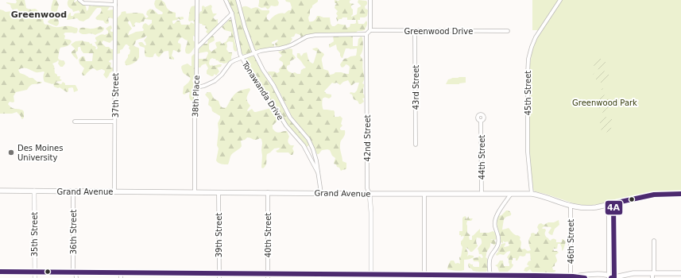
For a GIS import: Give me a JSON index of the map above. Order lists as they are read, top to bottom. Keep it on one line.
{"streets":{"main road":["Grand Avenue"],"street":["Greenwood Drive","43rd Street","Tonawanda Drive","45th Street","37th Street","38th Place","42nd Street","44th Street","36th Street","35th Street","39th Street","40th Street","46th Street"]},"crossings":[["Greenwood Drive","43rd Street"],["Tonawanda Drive","Grand Avenue"],["45th Street","Grand Avenue"],["37th Street","Grand Avenue"],["38th Place","Grand Avenue"],["42nd Street","Grand Avenue"],["44th Street","Grand Avenue"],["Grand Avenue","36th Street"],["Grand Avenue","35th Street"],["Grand Avenue","39th Street"],["Grand Avenue","40th Street"],["Grand Avenue","46th Street"]],"districts":["Greenwood"],"parks":["Greenwood Park"],"places":["Des Moines University"],"lines":["transit line 4A"]}
